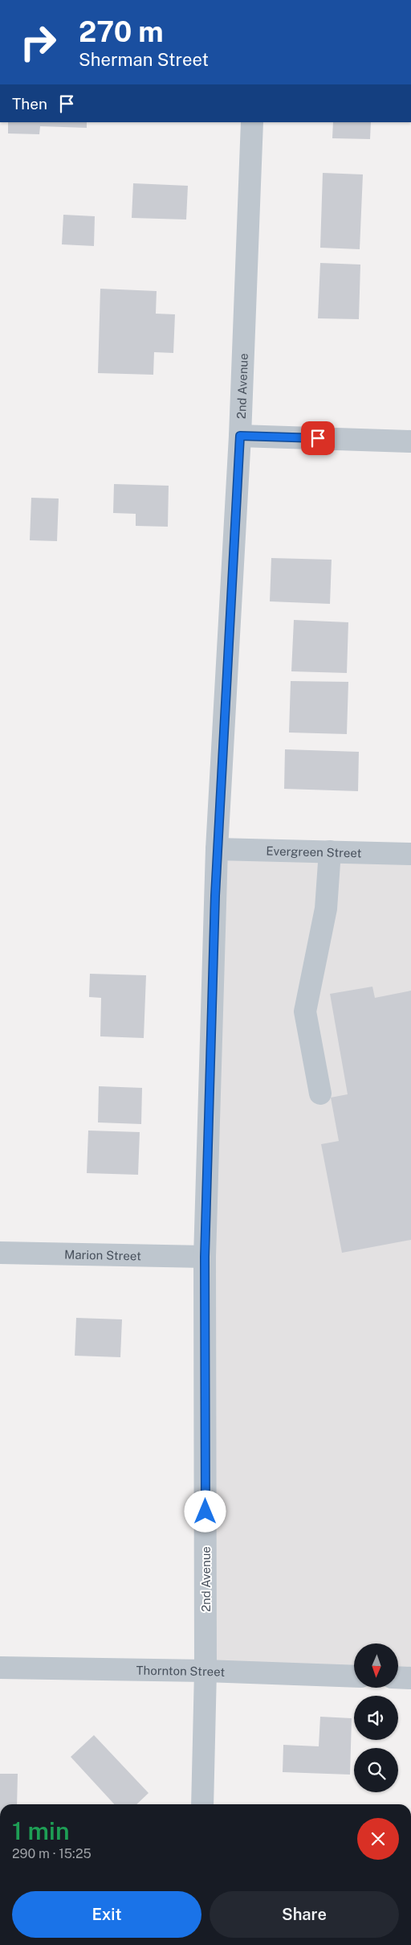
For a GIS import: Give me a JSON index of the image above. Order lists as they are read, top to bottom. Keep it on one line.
{"streets":{"street":["2nd Avenue","Evergreen Street","Marion Street","Thornton Street"]},"crossings":[["2nd Avenue","Evergreen Street"],["2nd Avenue","Marion Street"],["2nd Avenue","Thornton Street"]],"north":"bottom","page":{"turn":["270 m","Sherman Street"],"then":"Then","heading":["1 min","290 m · 15:25"],"buttons":["Exit","Share"]}}
